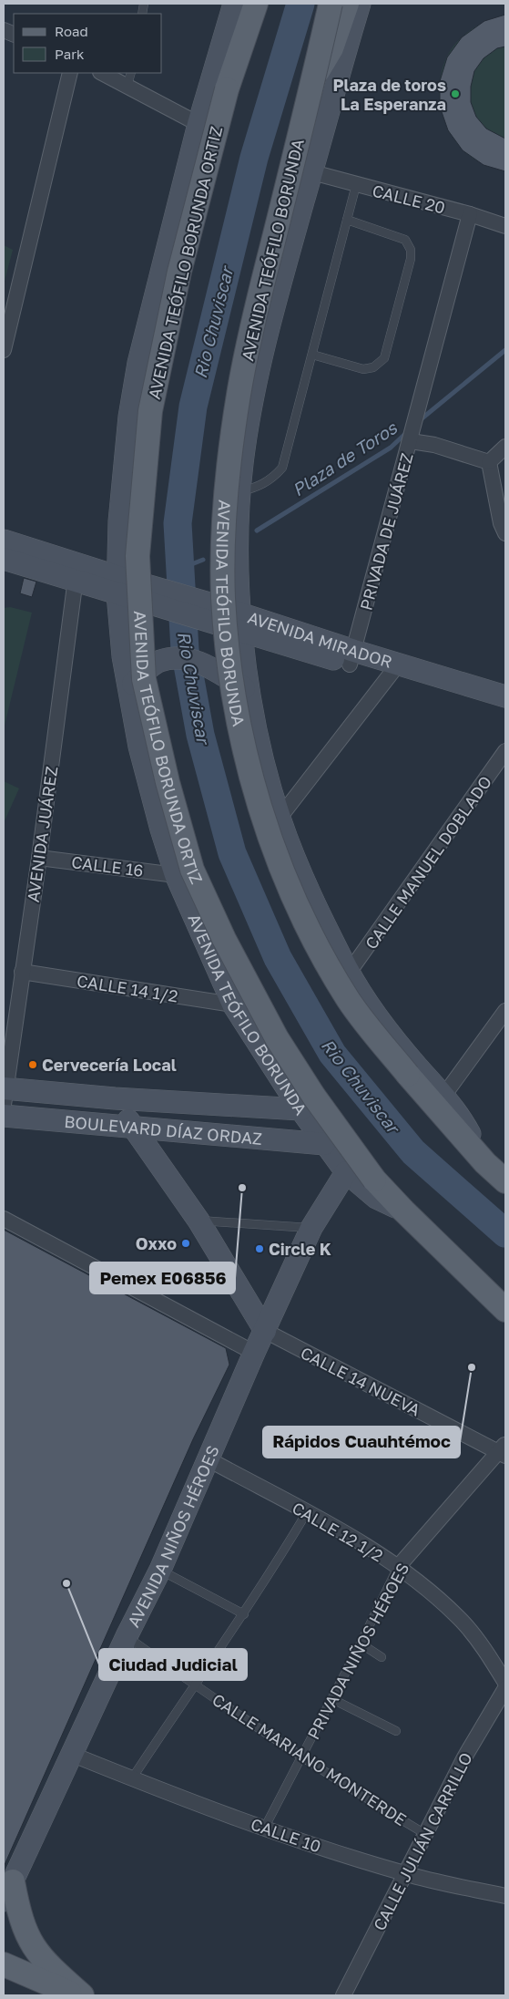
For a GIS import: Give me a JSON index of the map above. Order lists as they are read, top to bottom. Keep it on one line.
{"streets":{"main road":["AVENIDA TEÓFILO BORUNDA","AVENIDA TEÓFILO BORUNDA ORTIZ","AVENIDA MIRADOR","BOULEVARD DÍAZ ORDAZ","AVENIDA NIÑOS HÉROES"],"street":["CALLE 20","PRIVADA DE JUÁREZ","AVENIDA JUÁREZ","CALLE MANUEL DOBLADO","CALLE 16","CALLE 14 1/2","CALLE 14 NUEVA","CALLE 12 1/2","PRIVADA NIÑOS HÉROES","CALLE 10","CALLE JULIÁN CARRILLO"],"lane":["CALLE MARIANO MONTERDE"]},"crossings":[["CALLE 20","AVENIDA TEÓFILO BORUNDA"],["CALLE 20","PRIVADA DE JUÁREZ"],["AVENIDA TEÓFILO BORUNDA","AVENIDA TEÓFILO BORUNDA ORTIZ"],["AVENIDA TEÓFILO BORUNDA","AVENIDA MIRADOR"],["AVENIDA TEÓFILO BORUNDA","CALLE MANUEL DOBLADO"],["AVENIDA TEÓFILO BORUNDA","CALLE 16"],["AVENIDA TEÓFILO BORUNDA","CALLE 14 1/2"],["AVENIDA TEÓFILO BORUNDA","BOULEVARD DÍAZ ORDAZ"],["AVENIDA TEÓFILO BORUNDA","AVENIDA NIÑOS HÉROES"],["PRIVADA DE JUÁREZ","AVENIDA MIRADOR"],["AVENIDA MIRADOR","AVENIDA JUÁREZ"],["AVENIDA JUÁREZ","CALLE 16"],["AVENIDA JUÁREZ","CALLE 14 1/2"],["AVENIDA JUÁREZ","BOULEVARD DÍAZ ORDAZ"],["CALLE 14 NUEVA","AVENIDA NIÑOS HÉROES"],["CALLE 14 NUEVA","PRIVADA NIÑOS HÉROES"],["CALLE 12 1/2","AVENIDA NIÑOS HÉROES"],["CALLE 12 1/2","PRIVADA NIÑOS HÉROES"],["AVENIDA NIÑOS HÉROES","CALLE MARIANO MONTERDE"],["AVENIDA NIÑOS HÉROES","CALLE 10"],["PRIVADA NIÑOS HÉROES","CALLE MARIANO MONTERDE"],["PRIVADA NIÑOS HÉROES","CALLE 10"],["CALLE MARIANO MONTERDE","CALLE JULIÁN CARRILLO"],["CALLE 10","CALLE JULIÁN CARRILLO"]],"water":["Rio Chuviscar","Plaza de Toros"],"places":["Plaza de toros La Esperanza","Cervecería Local","Pemex E06856","Oxxo","Circle K","Rápidos Cuauhtémoc","Ciudad Judicial"],"legend":["Road","Park"]}
